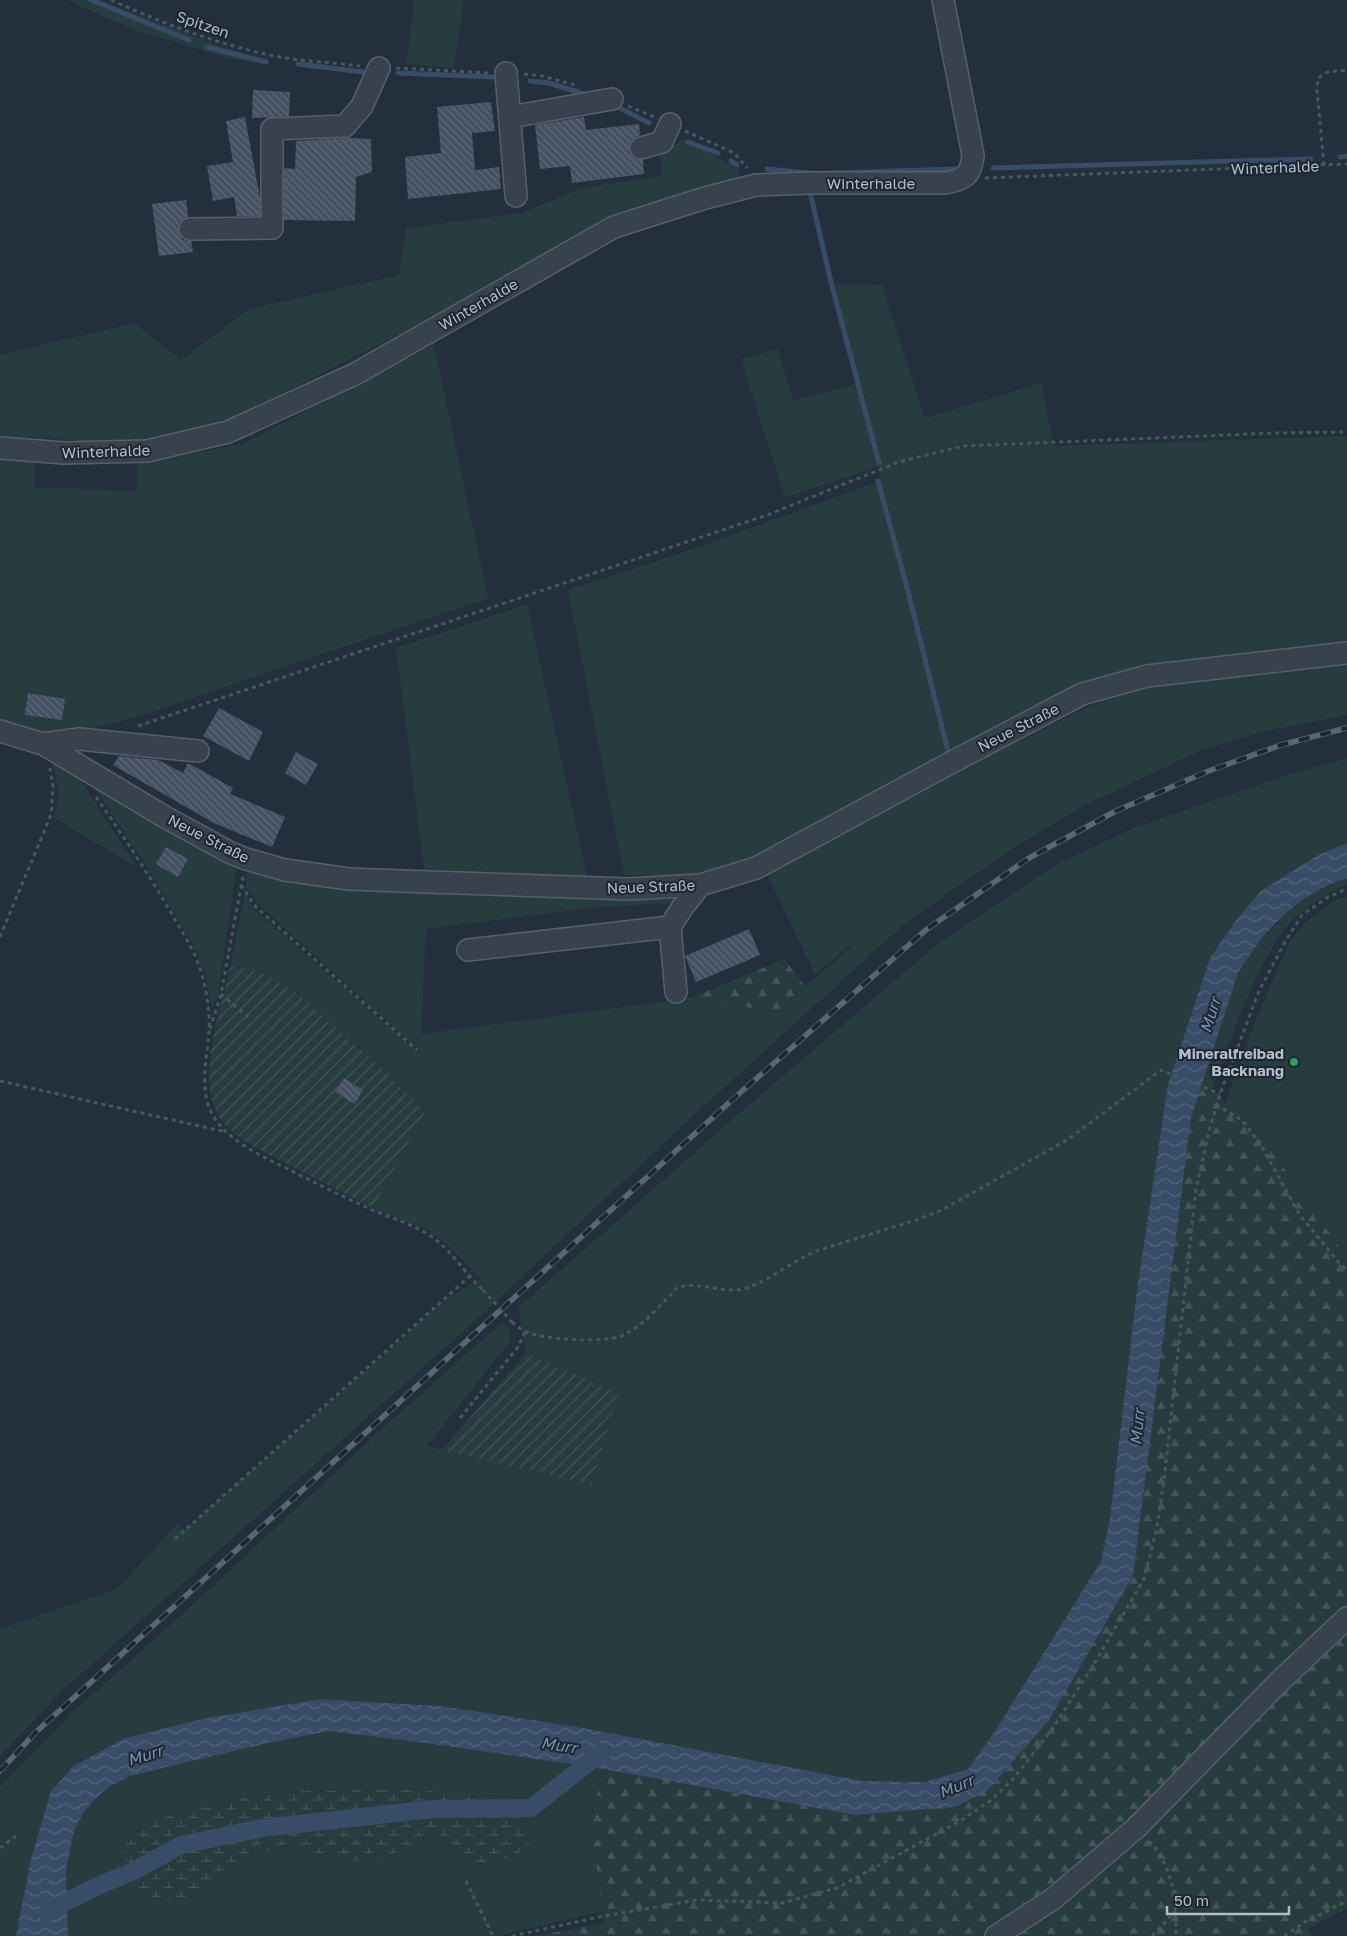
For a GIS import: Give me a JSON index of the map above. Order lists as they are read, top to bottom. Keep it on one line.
{"streets":{"street":["Winterhalde","Neue Straße"],"path":["Spitzen"]},"water":["Murr"],"places":["Mineralfreibad Backnang"],"scale_bar":"50 m"}
